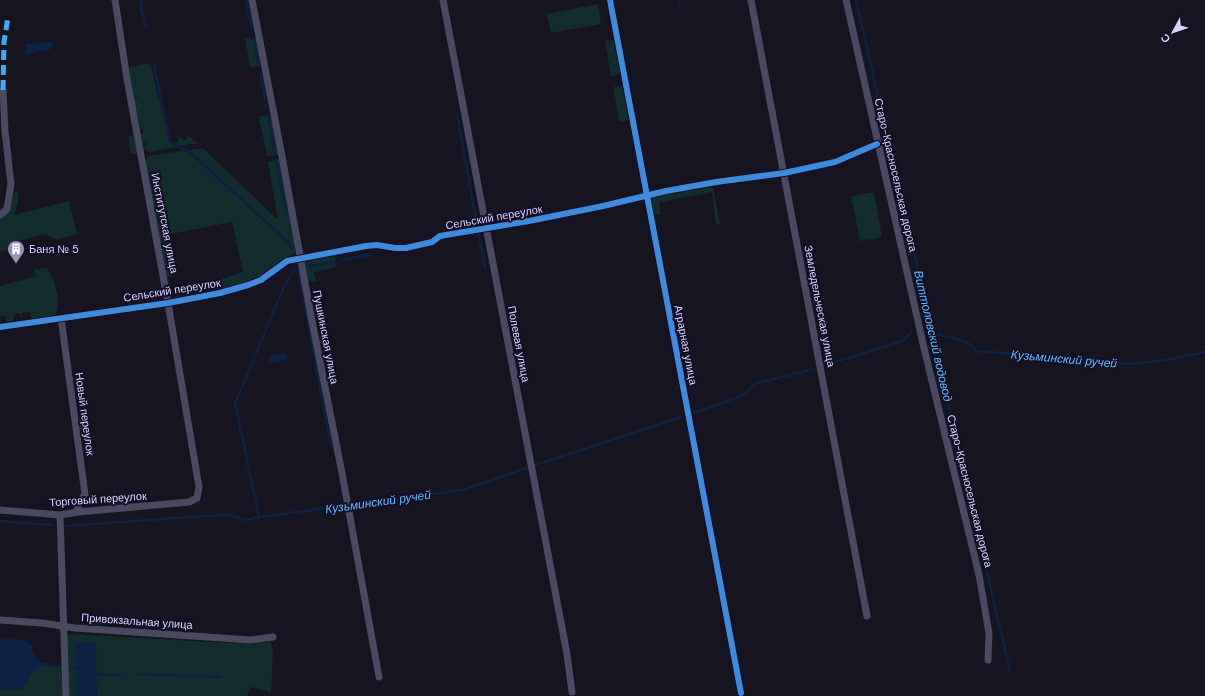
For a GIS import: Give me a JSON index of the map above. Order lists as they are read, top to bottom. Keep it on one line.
{"streets":{"street":["Старо-Красносельская дорога","Сельский переулок","Институтская улица","Земледельческая улица","Пушкинская улица","Полевая улица","Аграрная улица","Новый переулок","Торговый переулок","Привокзальная улица"]},"crossings":[["Старо-Красносельская дорога","Сельский переулок"],["Сельский переулок","Институтская улица"],["Сельский переулок","Земледельческая улица"],["Сельский переулок","Пушкинская улица"],["Сельский переулок","Полевая улица"],["Сельский переулок","Аграрная улица"],["Сельский переулок","Новый переулок"],["Институтская улица","Торговый переулок"],["Новый переулок","Торговый переулок"]],"water":["Виттоловский водовод","Кузьминский ручей"],"places":{"building":["Баня № 5"]},"north":"bottom left"}
